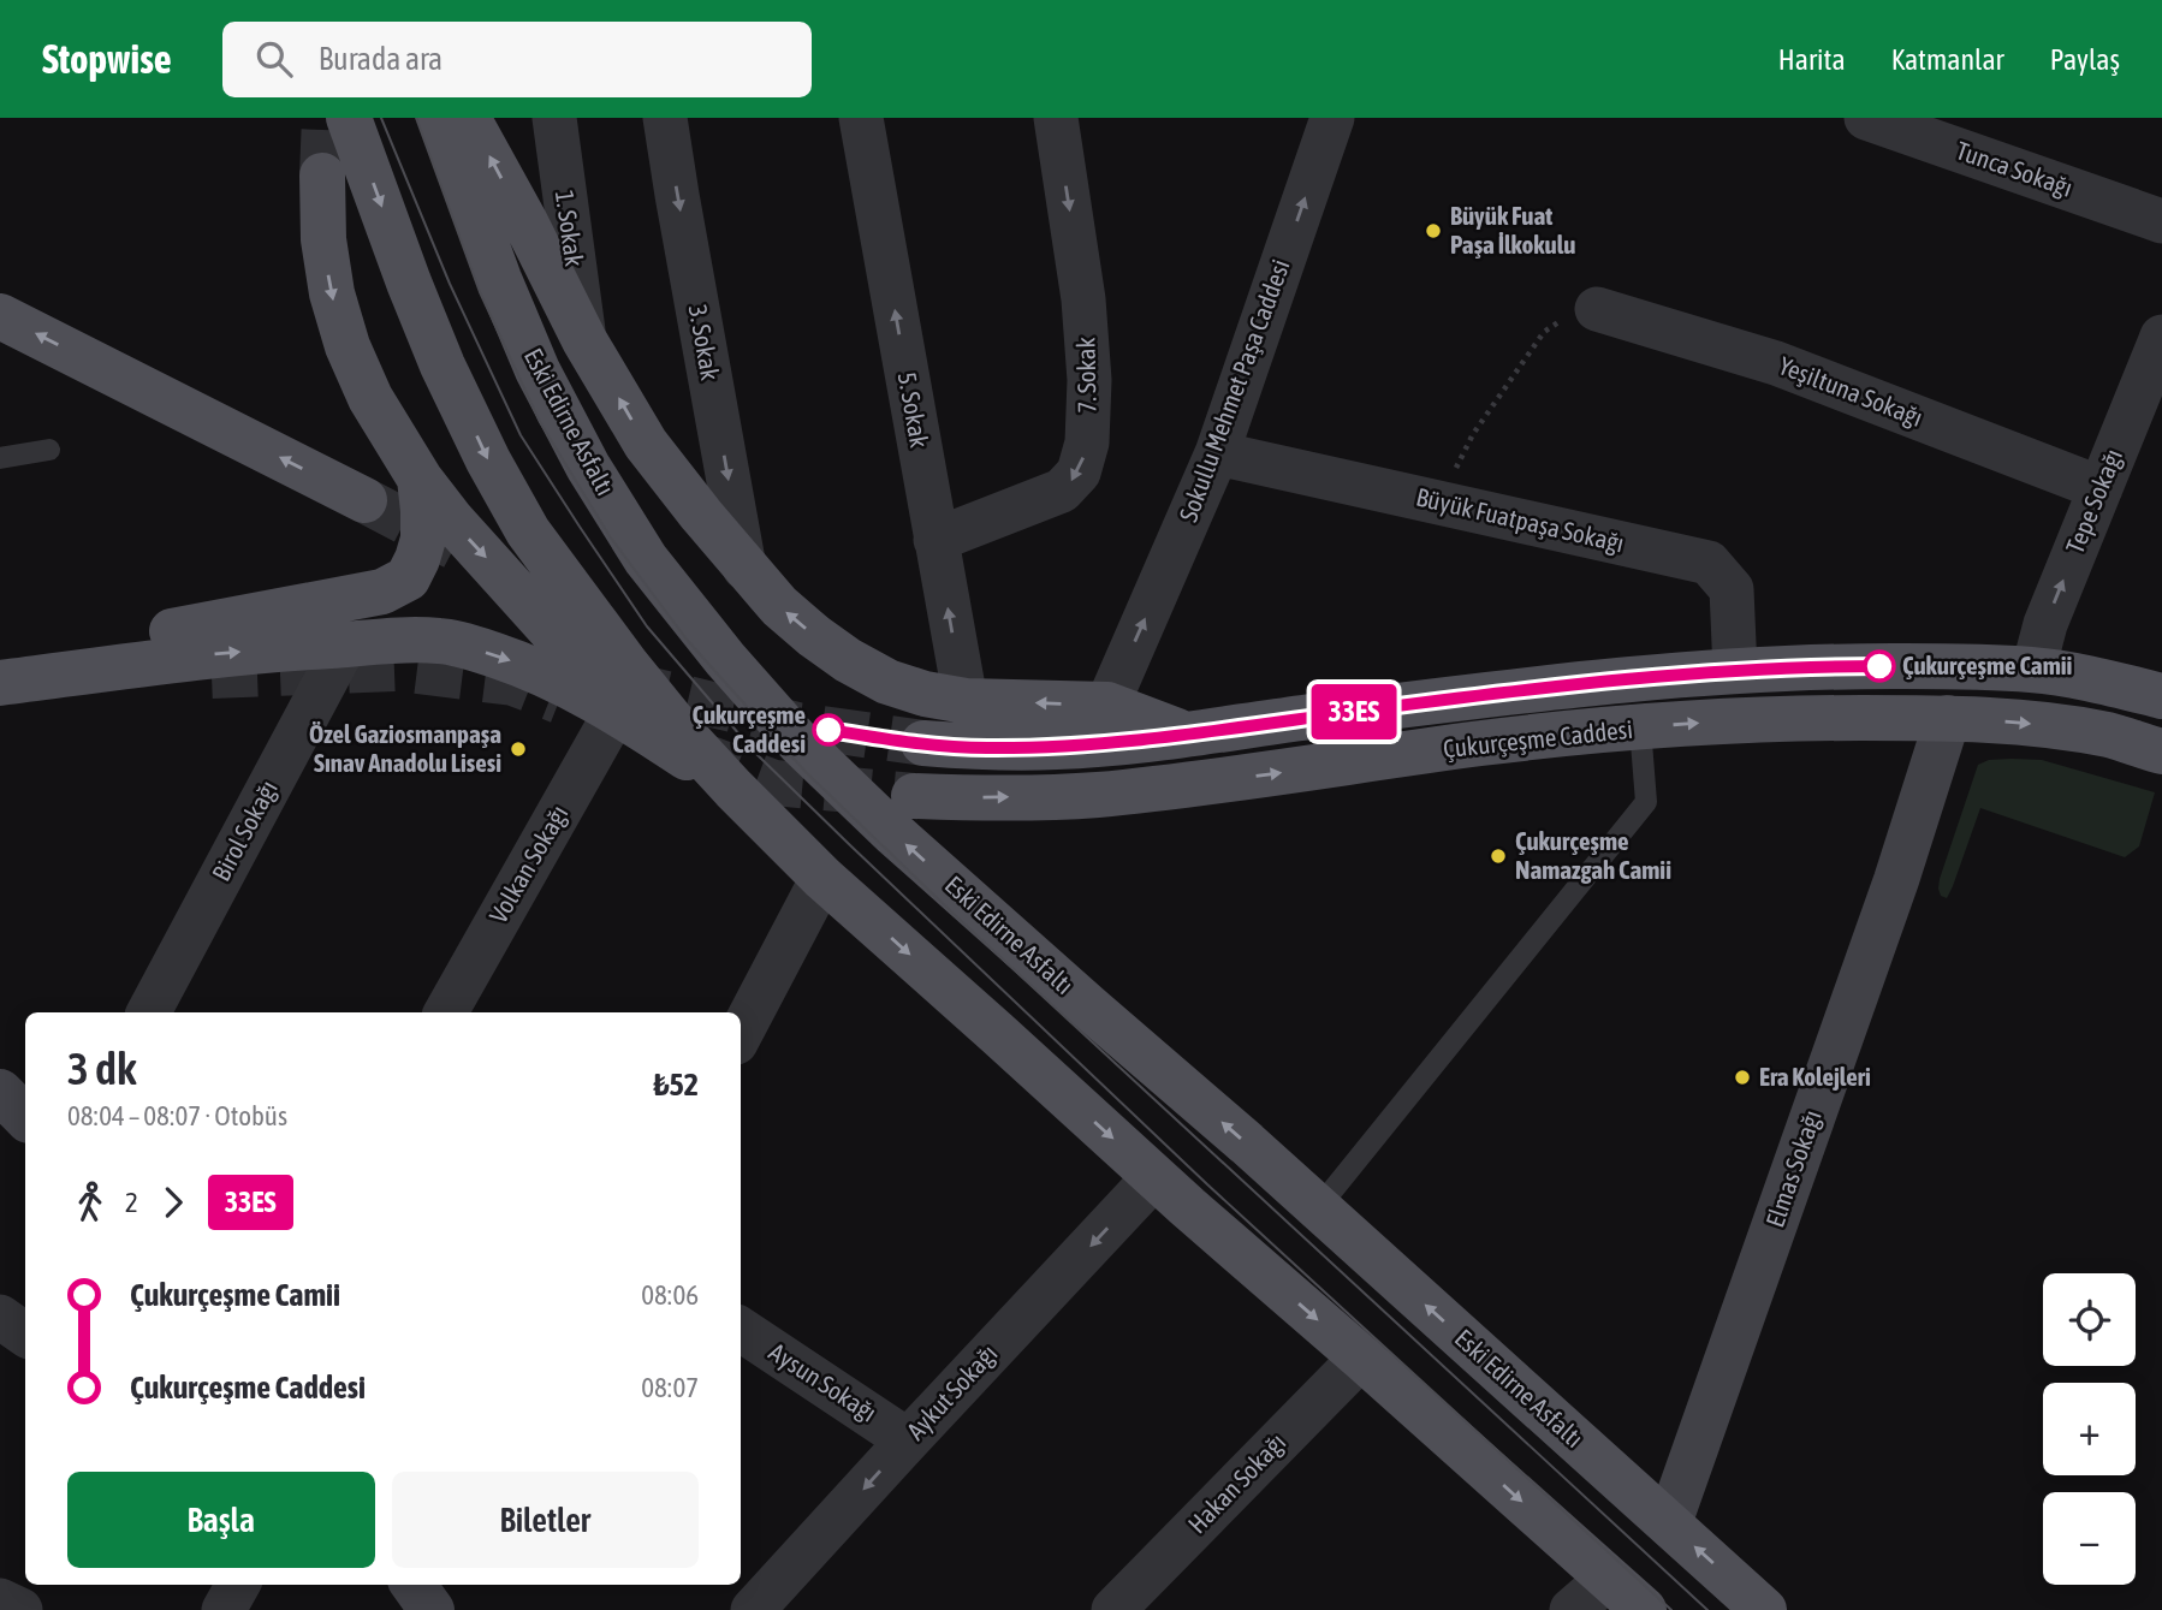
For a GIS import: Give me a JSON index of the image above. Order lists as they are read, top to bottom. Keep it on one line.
{"streets":{"main road":["Eski Edirne Asfaltı","Çukurçeşme Caddesi","Elmas Sokağı"],"street":["Tunca Sokağı","1. Sokak","3. Sokak","7. Sokak","Sokullu Mehmet Paşa Caddesi","Yeşiltuna Sokağı","5. Sokak","Tepe Sokağı","Büyük Fuatpaşa Sokağı","Birol Sokağı","Volkan Sokağı","Aysun Sokağı","Aykut Sokağı","Hakan Sokağı"]},"crossings":[["7. Sokak","5. Sokak"],["Sokullu Mehmet Paşa Caddesi","Büyük Fuatpaşa Sokağı"],["Yeşiltuna Sokağı","Tepe Sokağı"],["Eski Edirne Asfaltı","Elmas Sokağı"],["Tepe Sokağı","Çukurçeşme Caddesi"],["Büyük Fuatpaşa Sokağı","Çukurçeşme Caddesi"],["Çukurçeşme Caddesi","Elmas Sokağı"],["Aysun Sokağı","Aykut Sokağı"]],"one_way":["3. Sokak","7. Sokak","Sokullu Mehmet Paşa Caddesi","5. Sokak","Tepe Sokağı","Aykut Sokağı"],"places":["Büyük Fuat Paşa İlkokulu","Çukurçeşme Camii","Çukurçeşme Caddesi","Özel Gaziosmanpaşa Sınav Anadolu Lisesi","Çukurçeşme Namazgah Camii","Era Kolejleri"],"lines":["bus line 33ES"],"page":{"header":"Stopwise","search":"Burada ara","nav":["Harita","Katmanlar","Paylaş"],"on_map":"33ES","heading":["3 dk","08:04 – 08:07 · Otobüs","₺52"],"legs":["2","33ES"],"list":[{"name":"Çukurçeşme Camii","value":"08:06"},{"name":"Çukurçeşme Caddesi","value":"08:07"}],"map_buttons":["+","−"],"buttons":["Başla","Biletler"]}}
